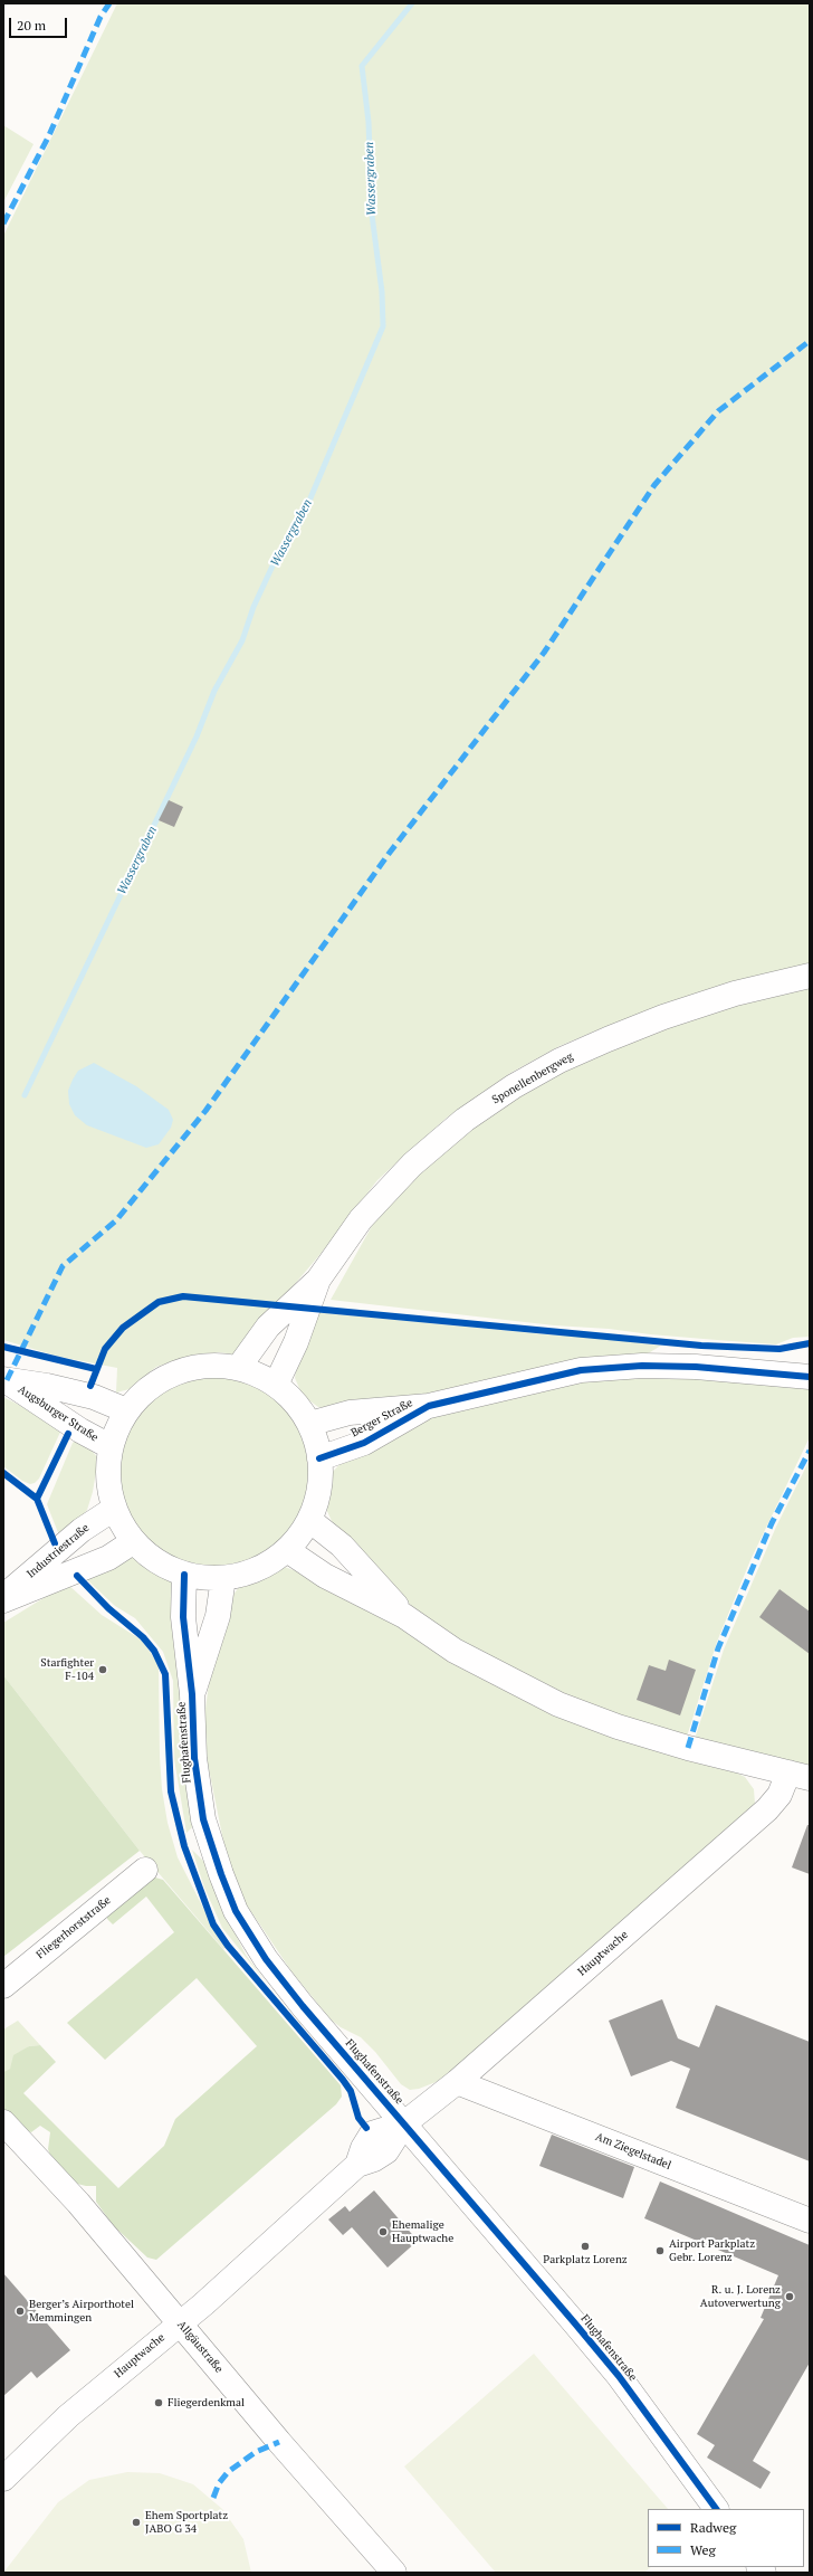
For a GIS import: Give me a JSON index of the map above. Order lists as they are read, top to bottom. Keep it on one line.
{"streets":{"street":["Sponellenbergweg","Augsburger Straße","Berger Straße","Industriestraße","Flughafenstraße","Fliegerhorststraße","Hauptwache","Am Ziegelstadel","Allgäustraße"]},"crossings":[["Flughafenstraße","Hauptwache"],["Hauptwache","Am Ziegelstadel"],["Hauptwache","Allgäustraße"]],"water":["Wassergraben"],"places":["Starfighter F-104","Ehemalige Hauptwache","Parkplatz Lorenz","Airport Parkplatz Gebr. Lorenz","R. u. J. Lorenz Autoverwertung","Berger’s Airporthotel Memmingen","Fliegerdenkmal","Ehem Sportplatz JABO G 34"],"legend":["Radweg","Weg"],"scale_bar":"20 m"}
